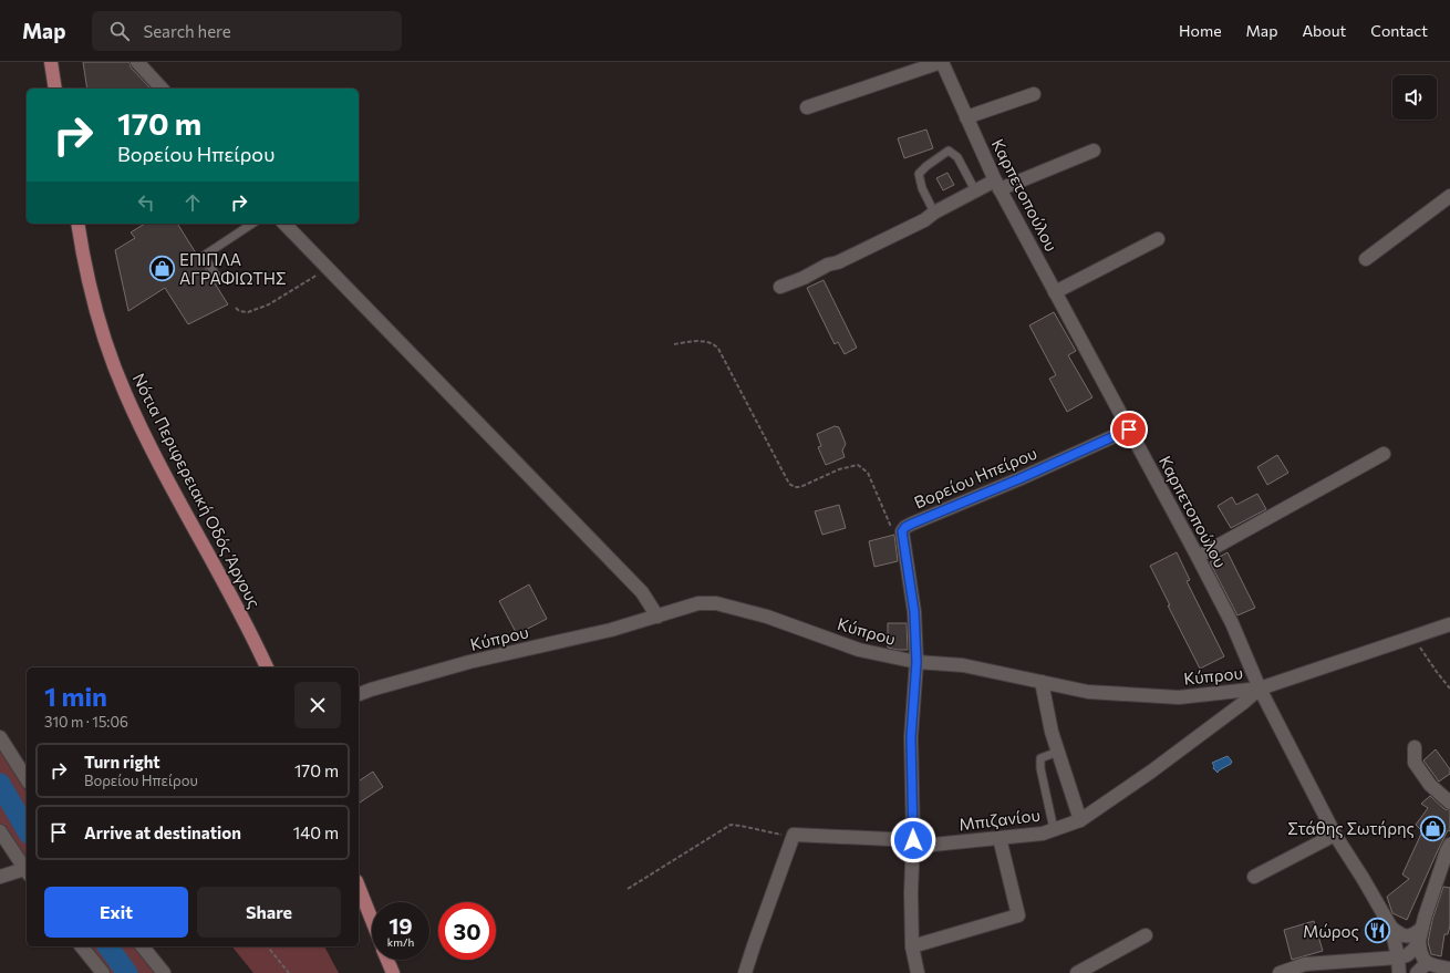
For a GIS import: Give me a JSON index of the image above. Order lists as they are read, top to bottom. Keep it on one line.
{"streets":{"main road":["Νότια Περιφερειακή Οδός Άργους"],"street":["Καρπετοπούλου","Βορείου Ηπείρου","Κύπρου","Μπιζανίου"]},"crossings":[["Καρπετοπούλου","Βορείου Ηπείρου"],["Καρπετοπούλου","Κύπρου"],["Καρπετοπούλου","Μπιζανίου"],["Βορείου Ηπείρου","Κύπρου"],["Βορείου Ηπείρου","Μπιζανίου"],["Κύπρου","Μπιζανίου"]],"places":{"shop":["ΕΠΙΠΛΑ ΑΓΡΑΦΙΩΤΗΣ","Στάθης Σωτήρης"],"restaurant":["Μώρος"]},"page":{"header":"Map","search":"Search here","nav":["Home","Map","About","Contact"],"turn":["170 m","Βορείου Ηπείρου"],"heading":["1 min","310 m · 15:06"],"list":[{"name":"Turn right","note":"Βορείου Ηπείρου","value":"170 m"},{"name":"Arrive at destination","value":"140 m"}],"buttons":["Exit","Share"],"speed":"19 km/h","limit":"30"}}
